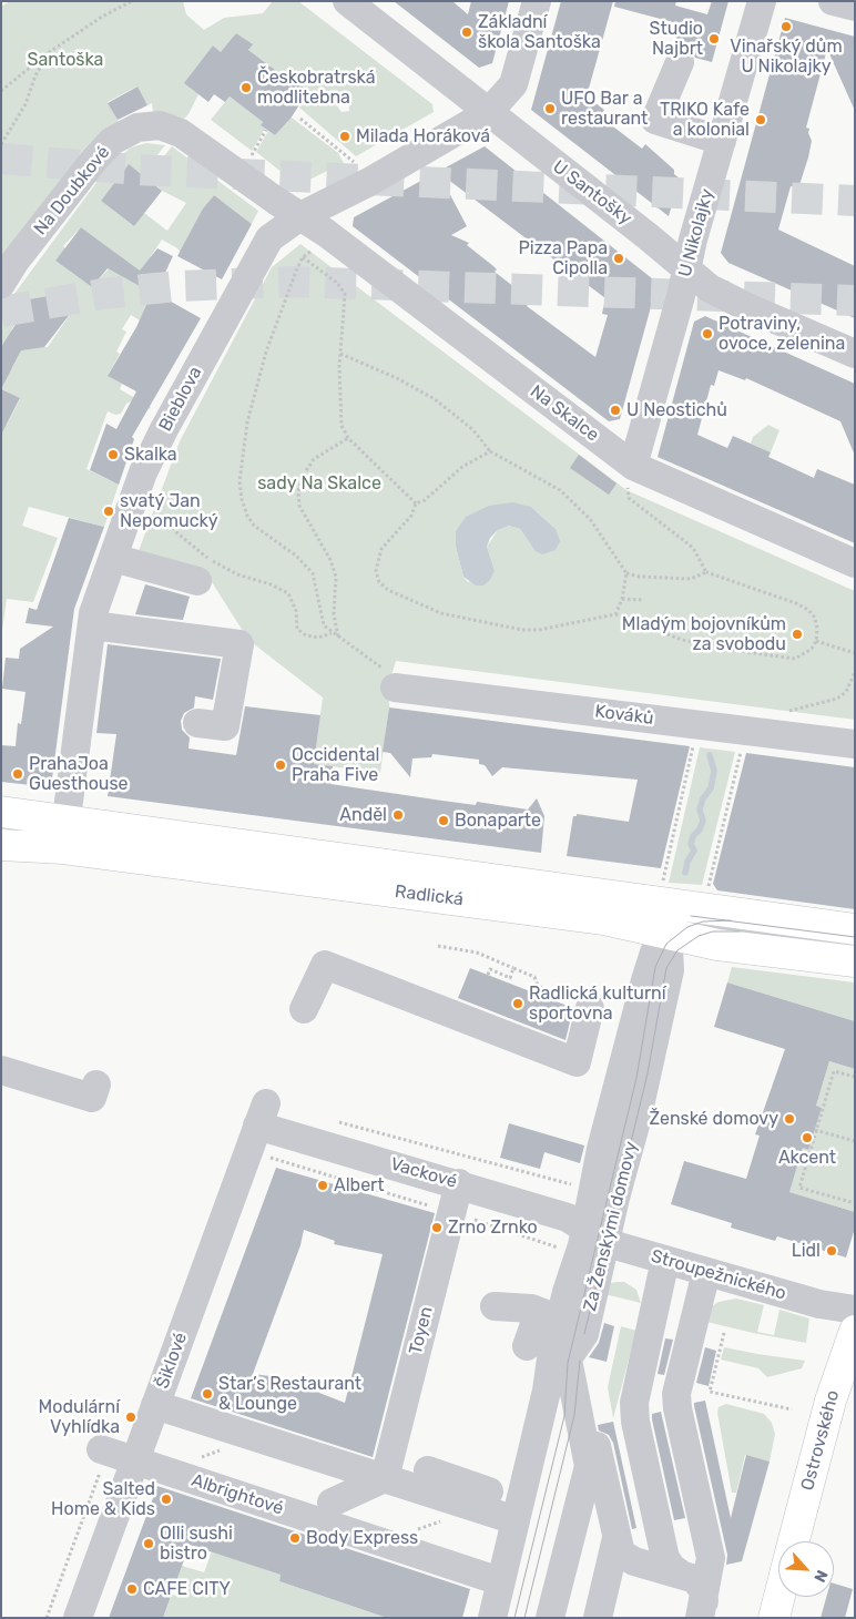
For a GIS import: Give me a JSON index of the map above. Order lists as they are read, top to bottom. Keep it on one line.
{"streets":{"main road":["Radlická","Ostrovského"],"street":["Na Doubkové","U Santošky","U Nikolajky","Bieblova","Na Skalce","Kováků","Vackové","Za Ženskými domovy","Stroupežnického","Toyen","Šiklové","Albrightové"]},"crossings":[["Na Doubkové","Bieblova"],["Na Doubkové","Na Skalce"],["U Santošky","U Nikolajky"],["U Santošky","Bieblova"],["U Nikolajky","Na Skalce"],["Bieblova","Na Skalce"],["Bieblova","Radlická"],["Radlická","Za Ženskými domovy"],["Vackové","Za Ženskými domovy"],["Vackové","Stroupežnického"],["Vackové","Toyen"],["Vackové","Šiklové"],["Za Ženskými domovy","Stroupežnického"],["Za Ženskými domovy","Albrightové"],["Šiklové","Albrightové"]],"parks":["Santoška","sady Na Skalce"],"places":["Vinařský dům U Nikolajky","Základní škola Santoška","Studio Najbrt","Českobratrská modlitebna","UFO Bar a restaurant","TRIKO Kafe a kolonial","Milada Horáková","Pizza Papa Cipolla","Potraviny, ovoce, zelenina","U Neostichů","Skalka","svatý Jan Nepomucký","Mladým bojovníkům za svobodu","Occidental Praha Five","PrahaJoa Guesthouse","Anděl","Bonaparte","Radlická kulturní sportovna","Ženské domovy","Akcent","Albert","Zrno Zrnko","Lidl","Star’s Restaurant & Lounge","Modulární Vyhlídka","Salted Home & Kids","Body Express","Olli sushi bistro","CAFE CITY"],"north":"bottom right"}
